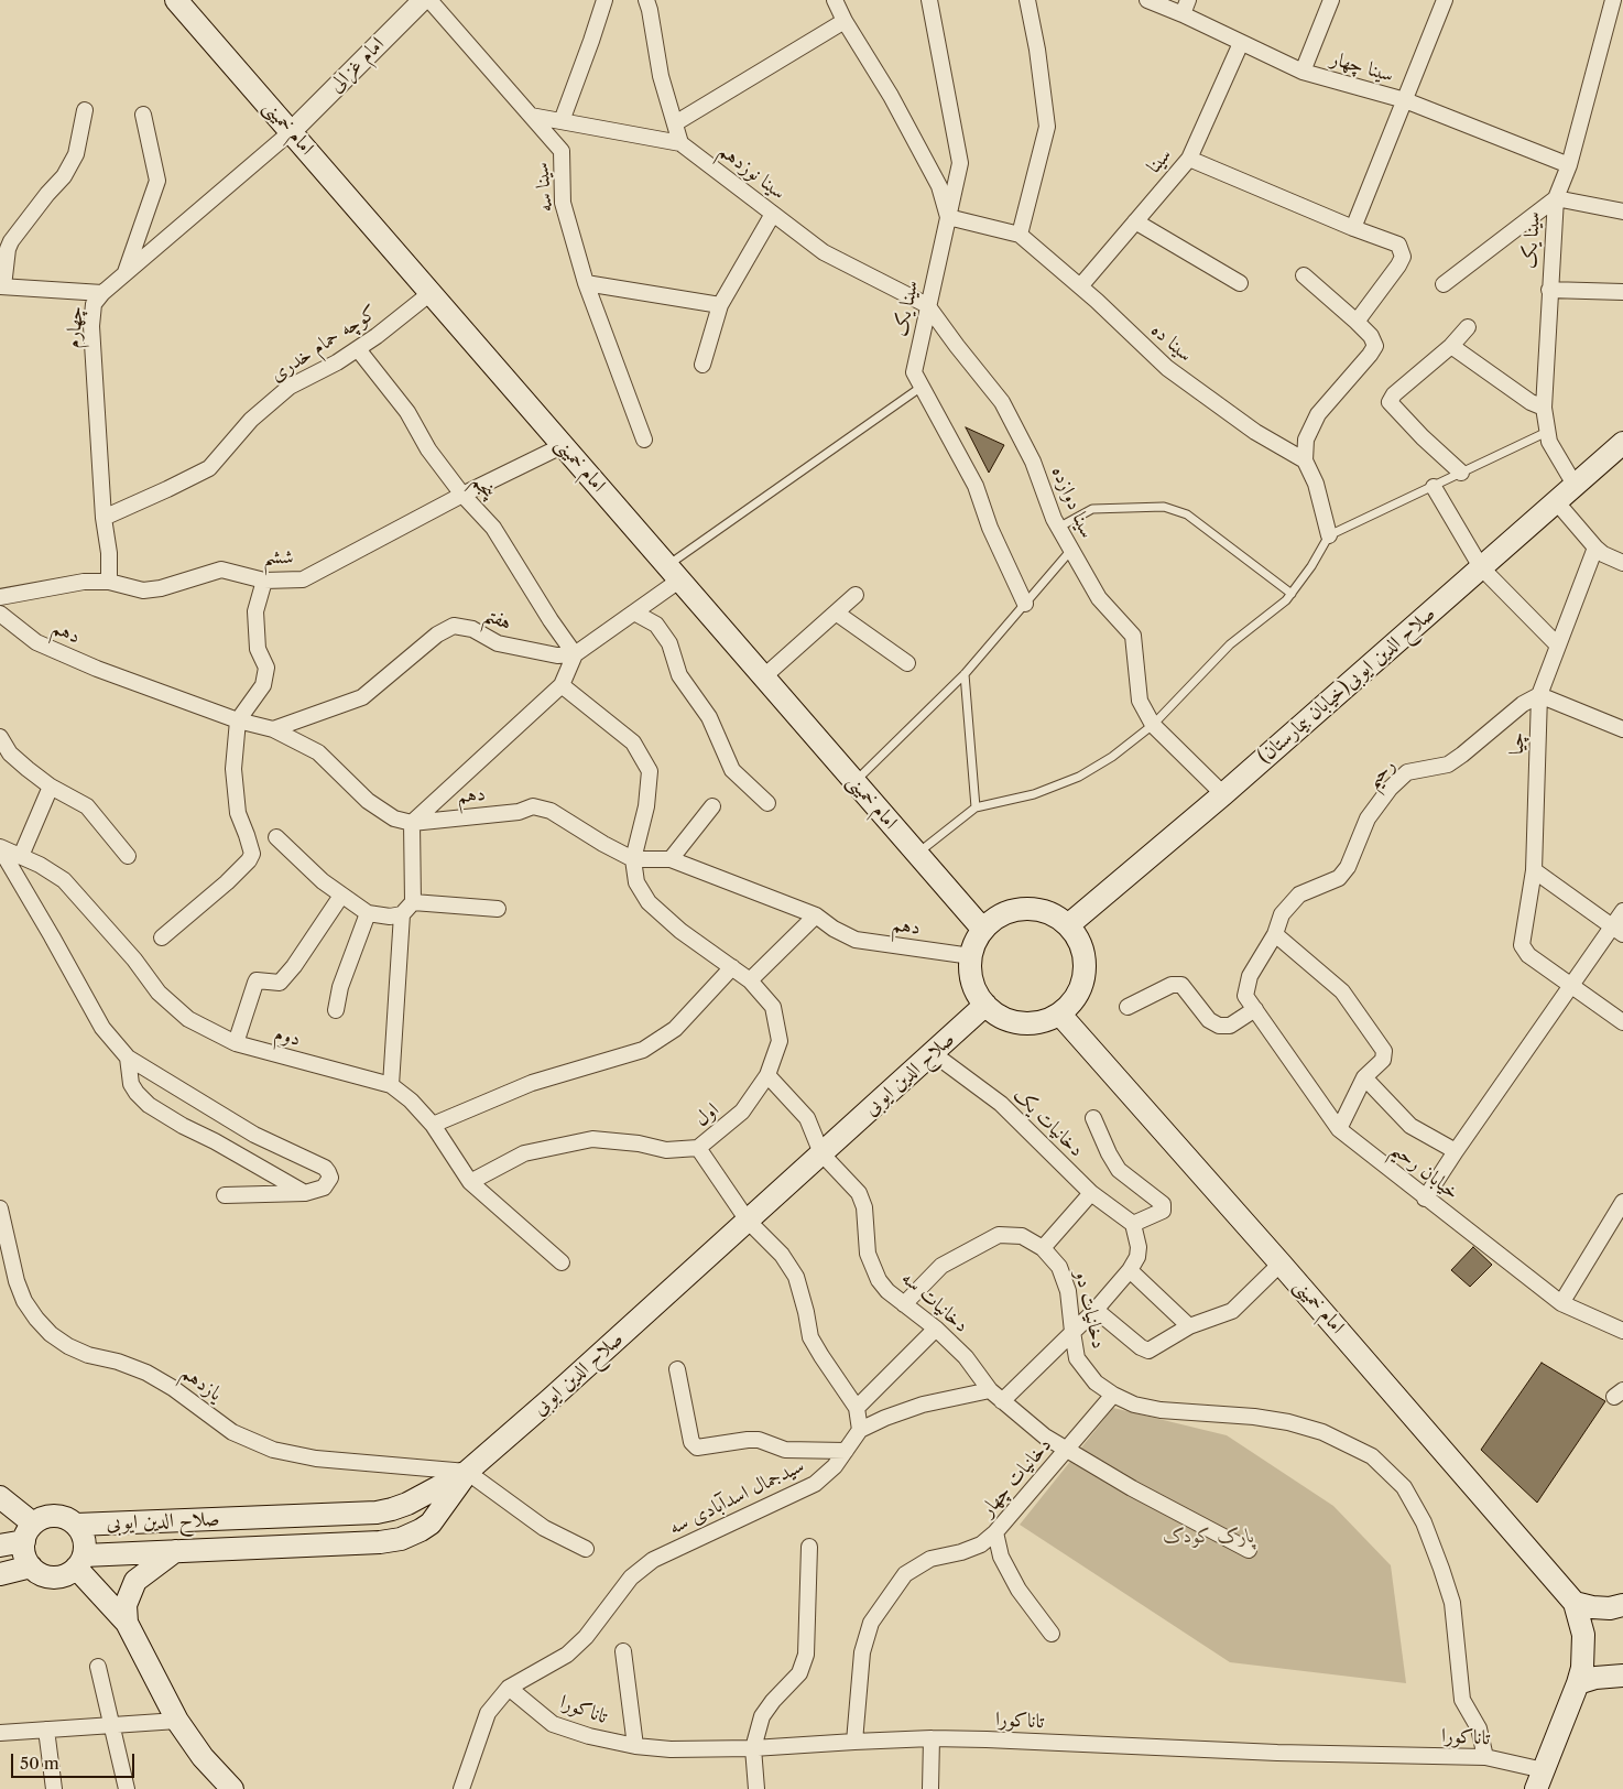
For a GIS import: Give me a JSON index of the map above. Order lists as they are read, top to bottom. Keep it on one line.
{"streets":{"main road":["امام خمینی","صلاح الدین ایوبی(خیابان بیمارستان)","صلاح الدین ایوبی"],"street":["امام غزالی","سینا چهار","سینا","سینا نوزدهم","سینا سه","سینا یک","چهارم","سینا ده","کوچه حمام خدری","پنجم","سینا دوازده","ششم","هفتم","دهم","چیا","رحیم","دوم","اول","دخانیات یک","خیابان رحیم","دخانیات سه","دخانیات دو","یازدهم","دخانیات چهار","سیدجمال اسدآبادی سه","تاناکورا"]},"crossings":[["امام غزالی","امام خمینی"],["امام غزالی","چهارم"],["سینا چهار","سینا"],["سینا چهار","سینا یک"],["امام خمینی","چهارم"],["امام خمینی","کوچه حمام خدری"],["امام خمینی","ششم"],["امام خمینی","دهم"],["امام خمینی","صلاح الدین ایوبی(خیابان بیمارستان)"],["امام خمینی","صلاح الدین ایوبی"],["سینا","سینا ده"],["سینا نوزدهم","سینا یک"],["سینا نوزدهم","سینا دوازده"],["سینا یک","سینا ده"],["سینا یک","سینا دوازده"],["سینا یک","صلاح الدین ایوبی(خیابان بیمارستان)"],["چهارم","کوچه حمام خدری"],["چهارم","ششم"],["کوچه حمام خدری","پنجم"],["پنجم","ششم"],["پنجم","هفتم"],["سینا دوازده","صلاح الدین ایوبی(خیابان بیمارستان)"],["هفتم","دهم"],["دهم","صلاح الدین ایوبی(خیابان بیمارستان)"],["دهم","صلاح الدین ایوبی"],["دهم","اول"],["صلاح الدین ایوبی(خیابان بیمارستان)","صلاح الدین ایوبی"],["چیا","رحیم"],["رحیم","خیابان رحیم"],["دوم","اول"],["صلاح الدین ایوبی","دخانیات یک"],["صلاح الدین ایوبی","دخانیات سه"],["صلاح الدین ایوبی","یازدهم"],["اول","دخانیات سه"],["دخانیات سه","دخانیات دو"],["دخانیات سه","دخانیات چهار"],["دخانیات دو","دخانیات چهار"],["دخانیات دو","تاناکورا"],["دخانیات چهار","تاناکورا"],["سیدجمال اسدآبادی سه","تاناکورا"]],"parks":["پارک کودک"],"scale_bar":"50 m"}
